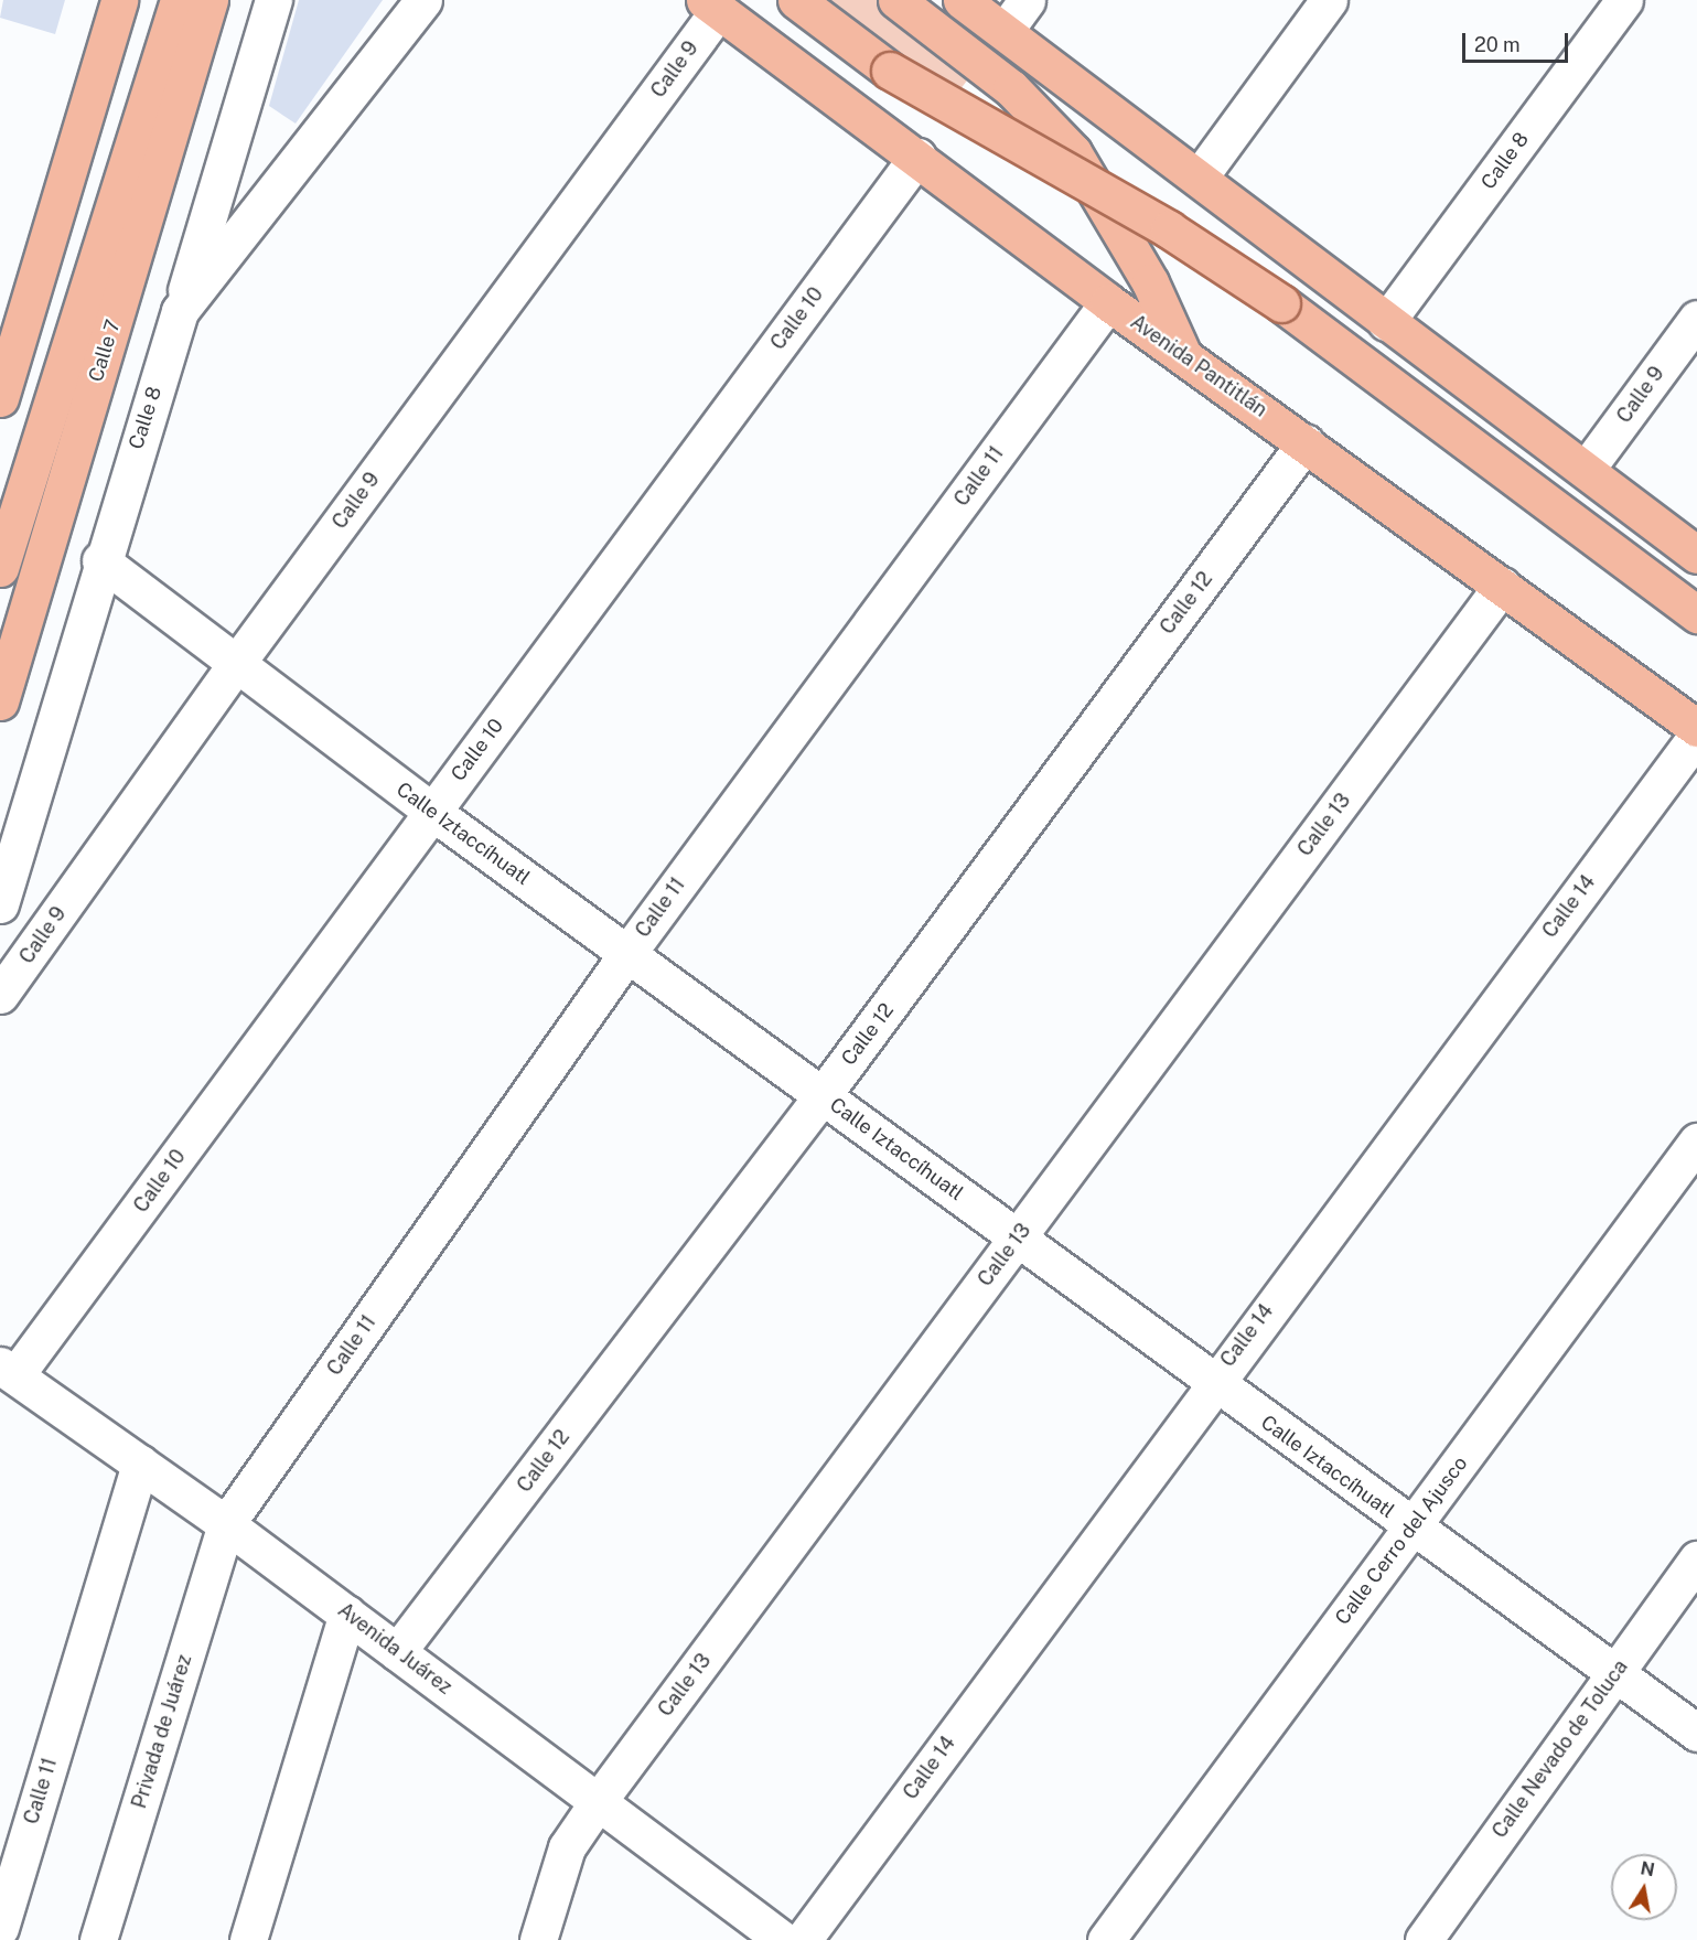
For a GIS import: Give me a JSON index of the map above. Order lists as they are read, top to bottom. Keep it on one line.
{"streets":{"main road":["Calle 7","Avenida Pantitlán"],"street":["Calle 9","Calle 8","Calle 10","Calle 11","Calle 12","Calle 13","Calle Iztaccíhuatl","Calle 14","Calle Cerro del Ajusco","Avenida Juárez","Privada de Juárez","Calle Nevado de Toluca"]},"crossings":[["Calle 9","Avenida Pantitlán"],["Calle 9","Calle Iztaccíhuatl"],["Calle 8","Calle Iztaccíhuatl"],["Calle 10","Avenida Pantitlán"],["Calle 10","Calle Iztaccíhuatl"],["Calle 10","Avenida Juárez"],["Avenida Pantitlán","Calle 11"],["Avenida Pantitlán","Calle 12"],["Avenida Pantitlán","Calle 13"],["Calle 11","Calle Iztaccíhuatl"],["Calle 11","Avenida Juárez"],["Calle 11","Privada de Juárez"],["Calle 12","Calle Iztaccíhuatl"],["Calle 12","Avenida Juárez"],["Calle 13","Calle Iztaccíhuatl"],["Calle 13","Avenida Juárez"],["Calle Iztaccíhuatl","Calle 14"],["Calle Iztaccíhuatl","Calle Cerro del Ajusco"],["Calle Iztaccíhuatl","Calle Nevado de Toluca"],["Avenida Juárez","Privada de Juárez"]],"scale_bar":"20 m","north":"top"}
